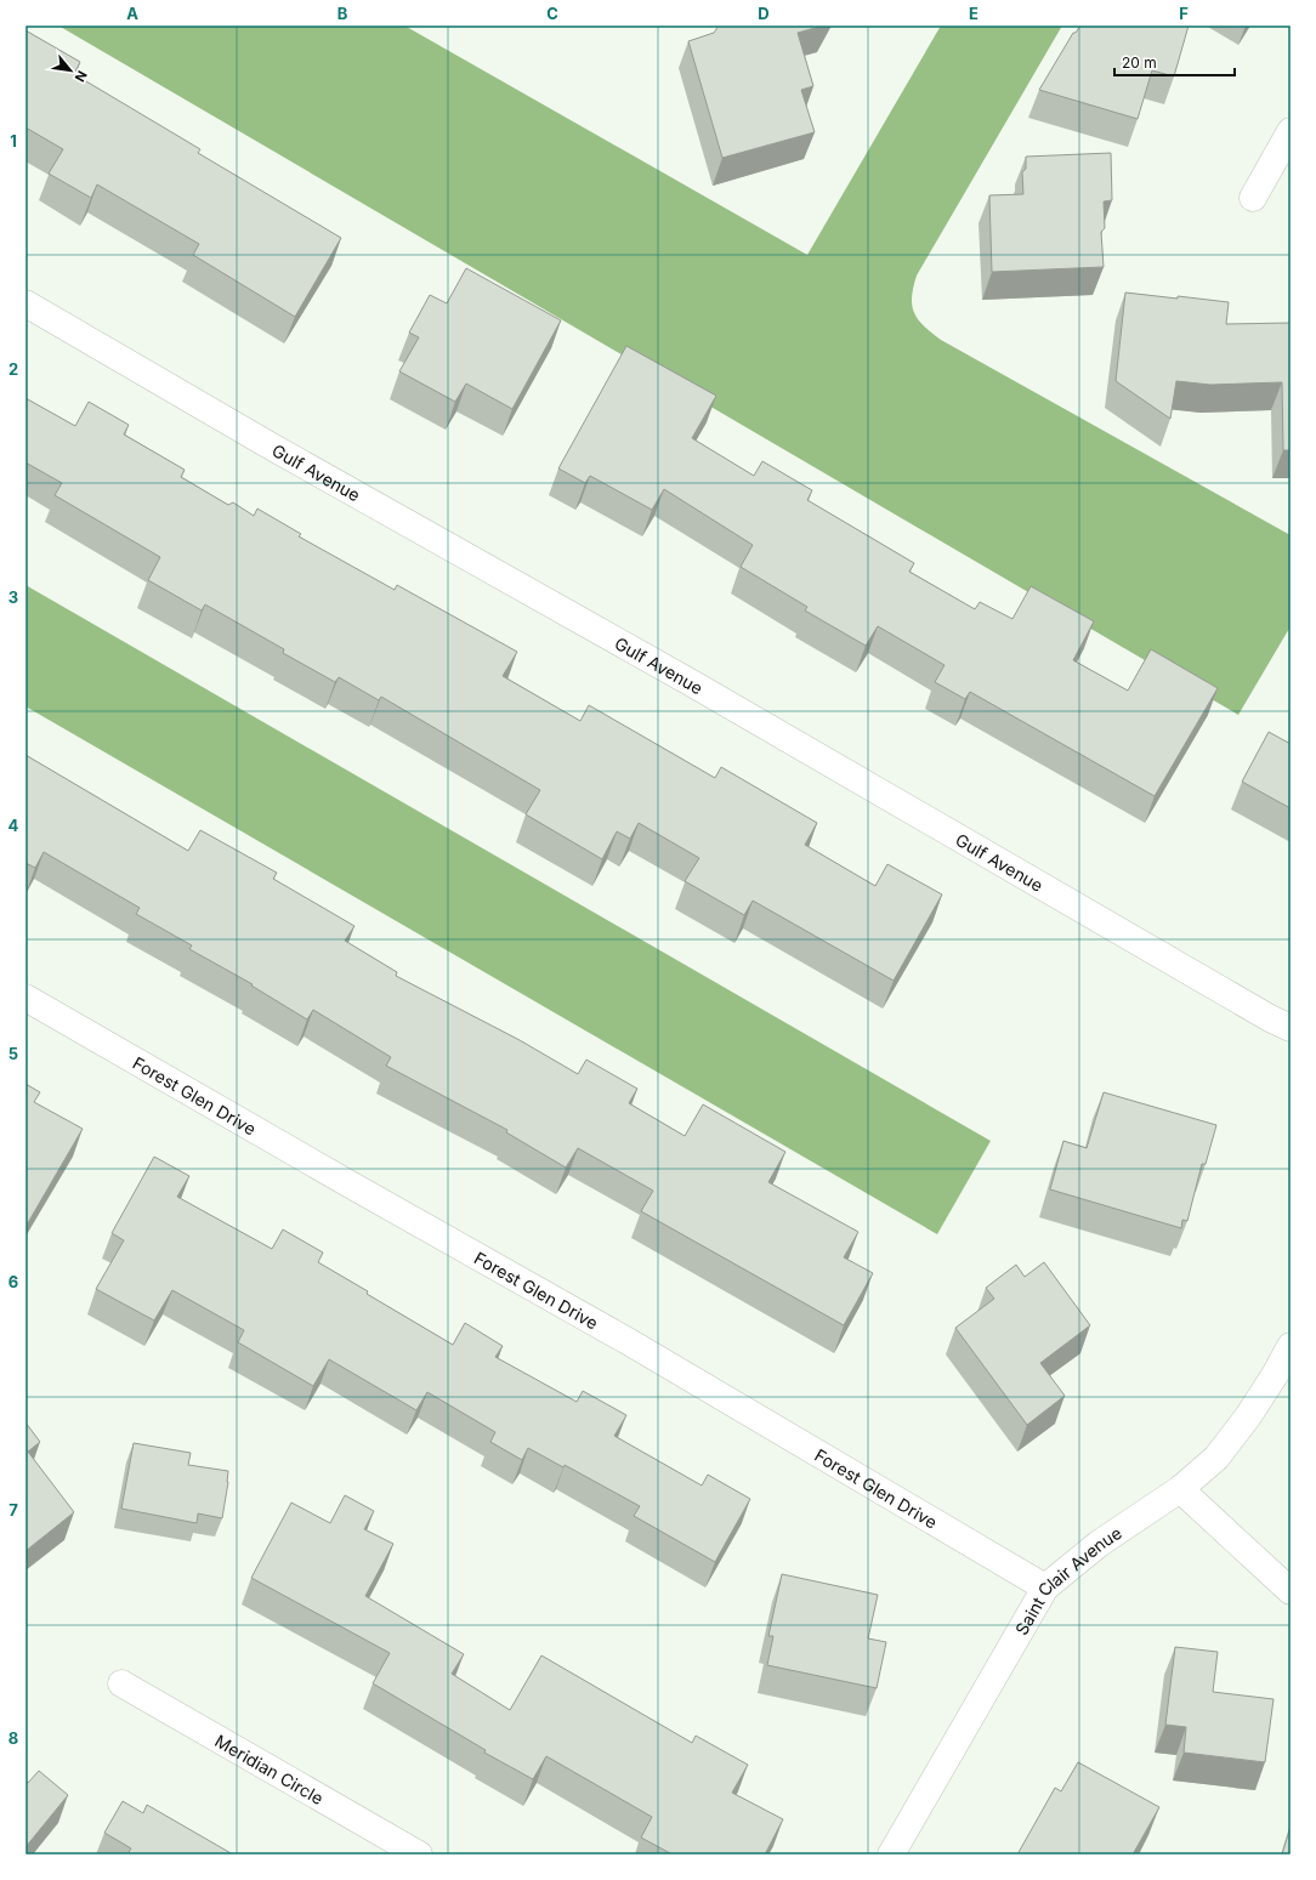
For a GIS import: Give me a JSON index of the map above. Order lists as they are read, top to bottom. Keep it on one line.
{"streets":{"street":["Gulf Avenue","Forest Glen Drive","Saint Clair Avenue","Meridian Circle"]},"crossings":[["Forest Glen Drive","Saint Clair Avenue"]],"scale_bar":"20 m","north":"bottom right","grid":{"columns":["A","B","C","D","E","F"],"rows":["1","2","3","4","5","6","7","8"]}}
